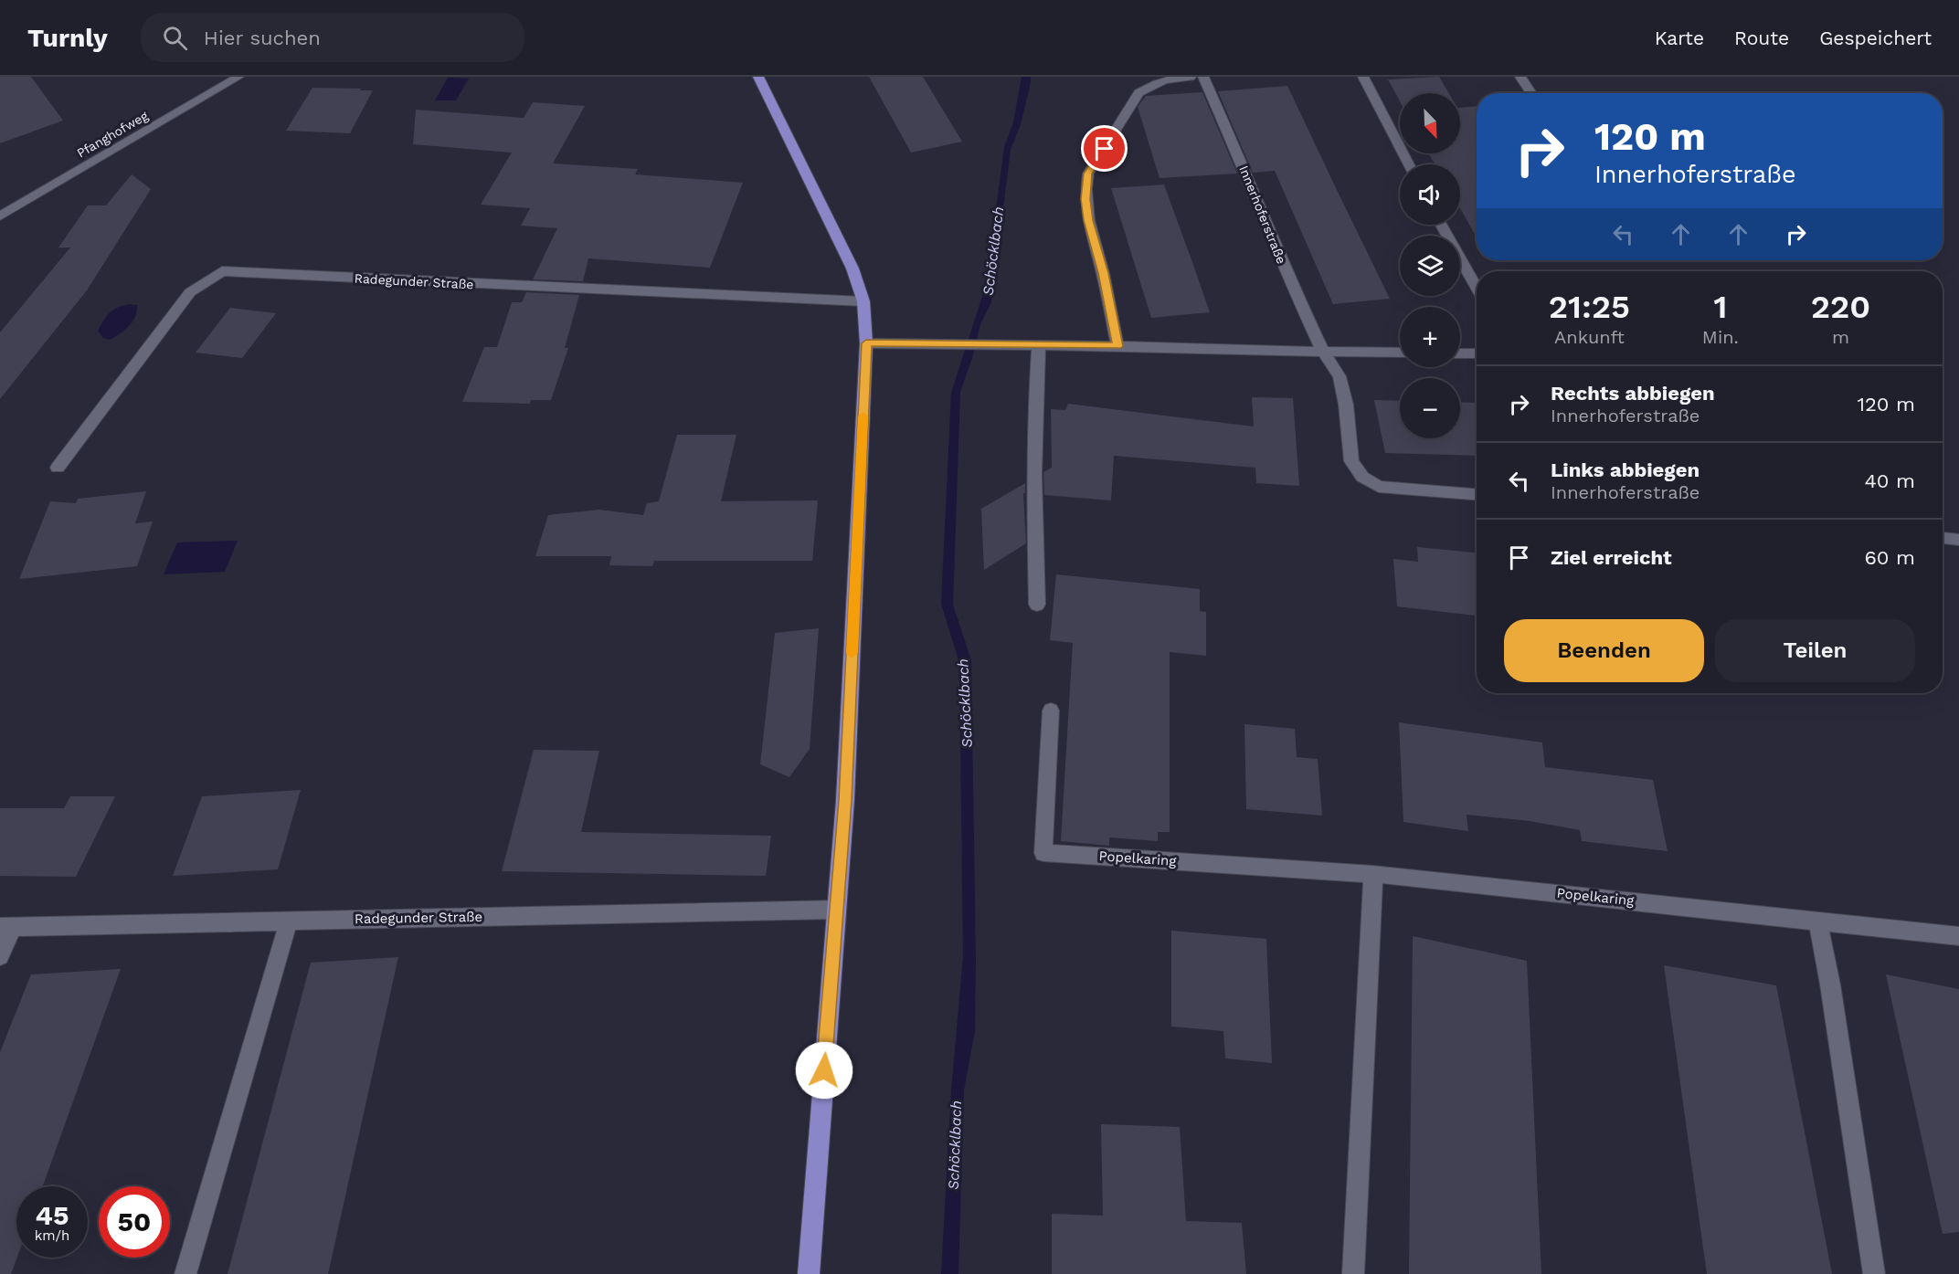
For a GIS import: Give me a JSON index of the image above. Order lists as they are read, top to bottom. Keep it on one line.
{"streets":{"street":["Pfanghofweg","Innerhoferstraße","Radegunder Straße","Popelkaring"]},"water":["Schöcklbach"],"north":"bottom right","page":{"header":"Turnly","search":"Hier suchen","nav":["Karte","Route","Gespeichert"],"map_buttons":["+","−"],"turn":["120 m","Innerhoferstraße"],"eta":["21:25","Ankunft","1","Min.","220","m"],"list":[{"name":"Rechts abbiegen","note":"Innerhoferstraße","value":"120 m"},{"name":"Links abbiegen","note":"Innerhoferstraße","value":"40 m"},{"name":"Ziel erreicht","value":"60 m"}],"buttons":["Beenden","Teilen"],"speed":"45 km/h","limit":"50"}}
